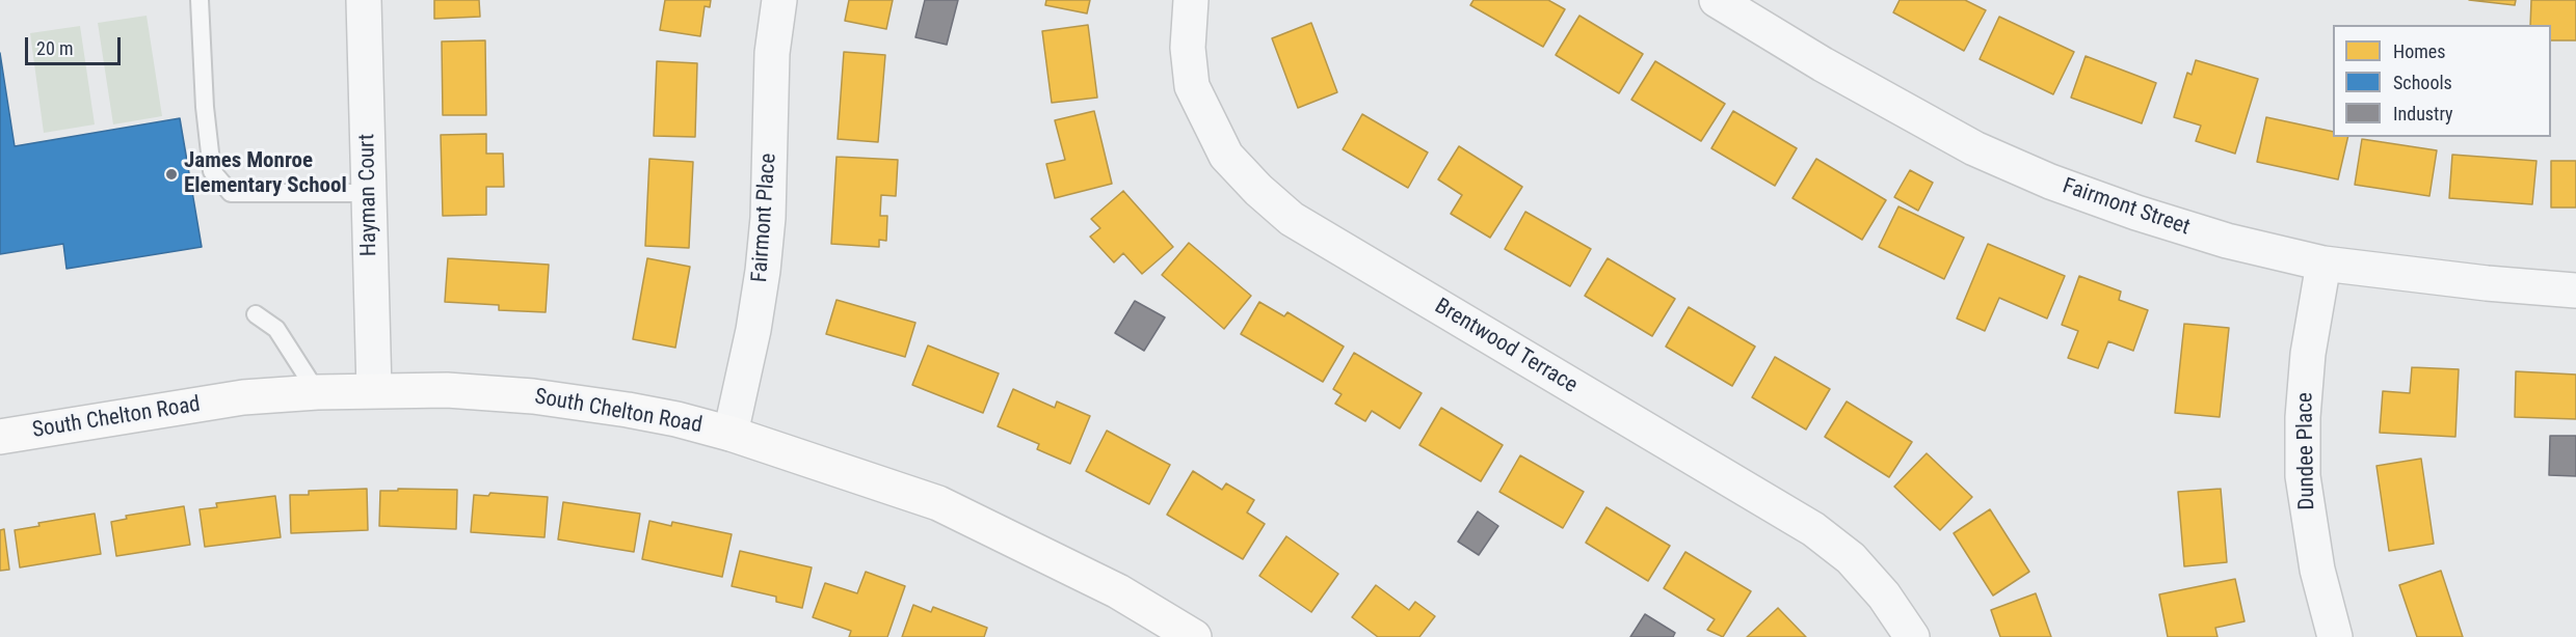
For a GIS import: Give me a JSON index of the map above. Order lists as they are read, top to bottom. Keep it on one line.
{"streets":{"main road":["South Chelton Road"],"street":["Hayman Court","Fairmont Street","Fairmont Place","Brentwood Terrace","Dundee Place"]},"crossings":[["Hayman Court","South Chelton Road"],["Fairmont Street","Dundee Place"],["Fairmont Place","South Chelton Road"]],"places":["James Monroe Elementary School"],"legend":["Homes","Schools","Industry"],"scale_bar":"20 m"}
